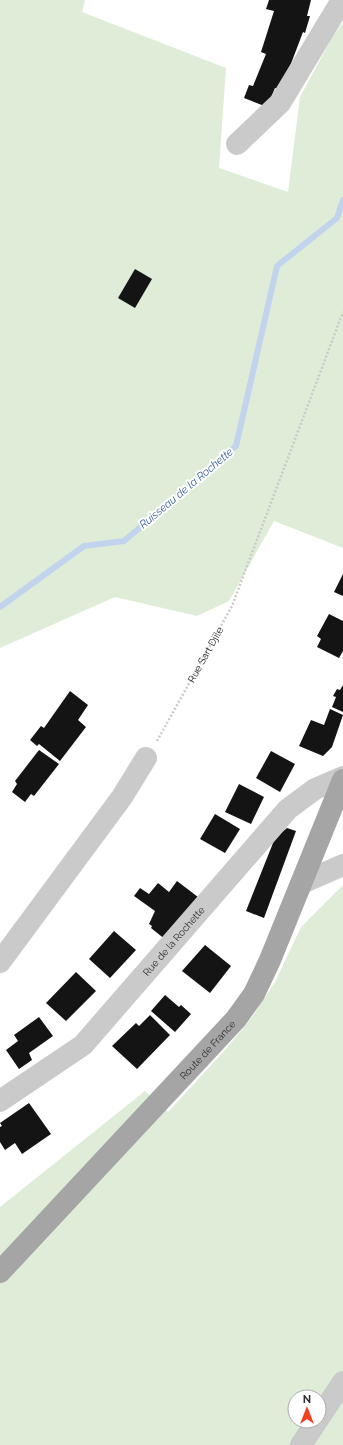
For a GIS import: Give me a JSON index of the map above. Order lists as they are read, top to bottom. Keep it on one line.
{"streets":{"main road":["Route de France"],"street":["Rue de la Rochette"],"path":["Rue Sart Djîle"]},"water":["Ruisseau de la Rochette"],"north":"top"}
